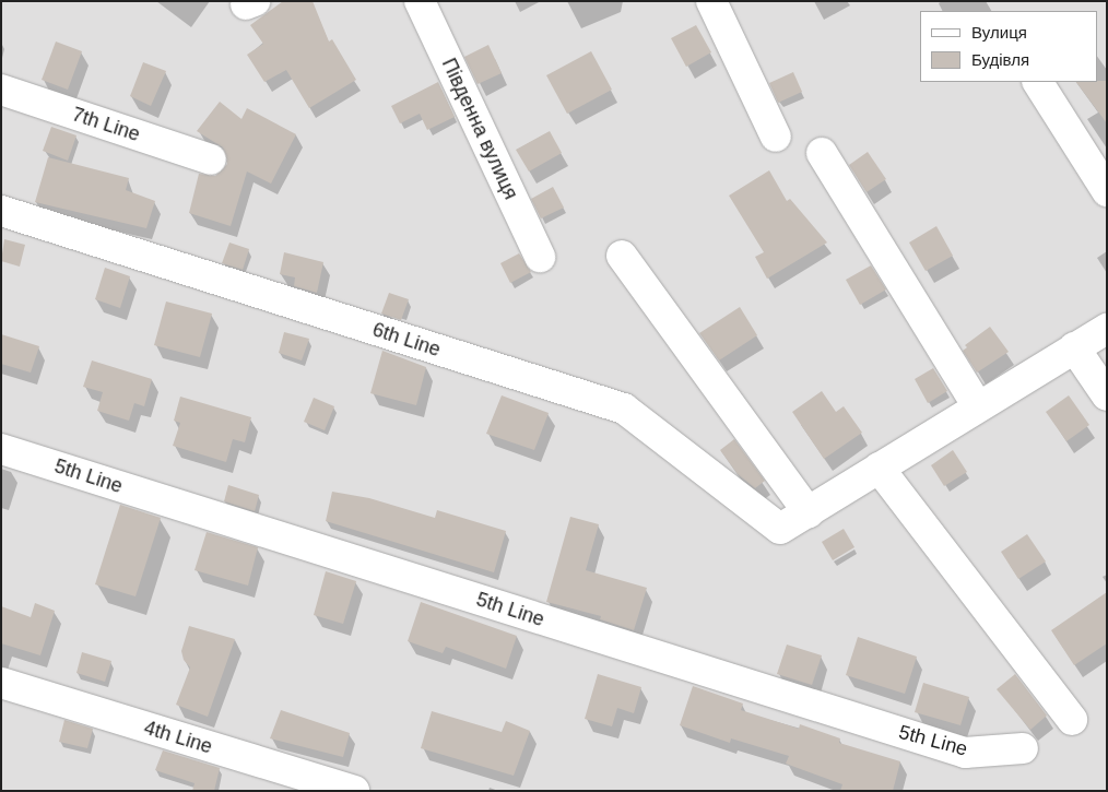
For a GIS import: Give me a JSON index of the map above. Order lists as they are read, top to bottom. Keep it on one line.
{"streets":{"street":["7th Line","Південна вулиця","6th Line","5th Line","4th Line"]},"legend":["Вулиця","Будівля"]}
